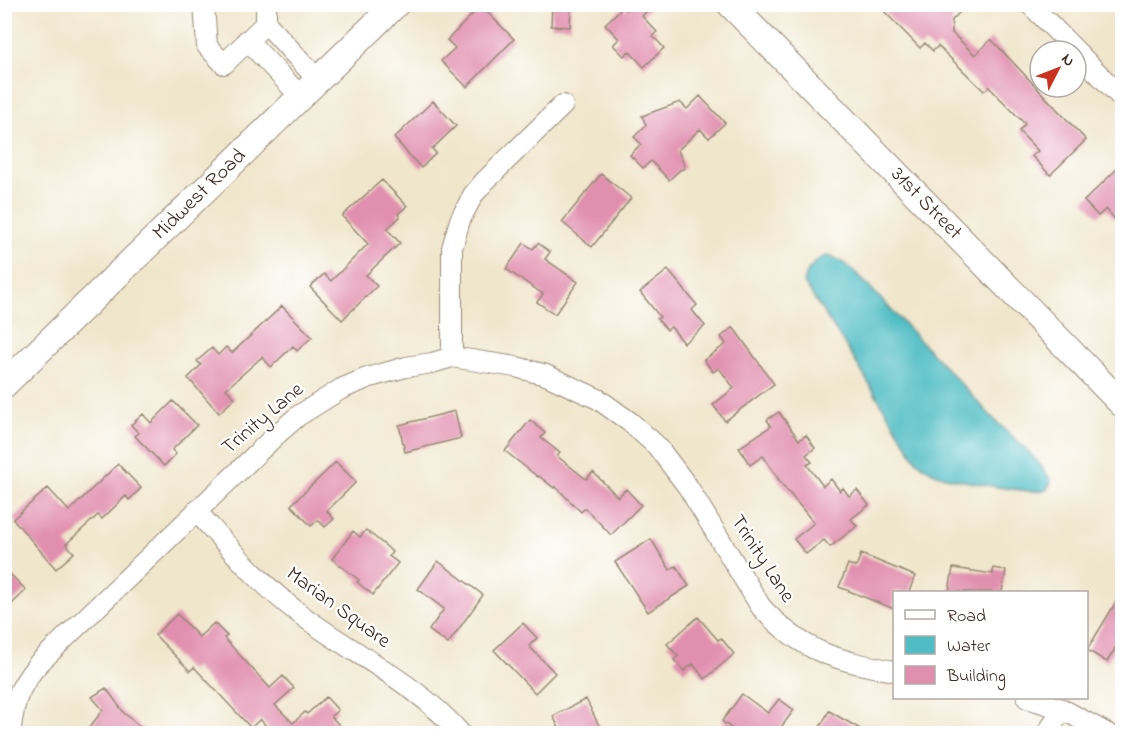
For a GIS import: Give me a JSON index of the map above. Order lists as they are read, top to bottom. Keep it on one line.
{"streets":{"main road":["Midwest Road","31st Street"],"street":["Trinity Lane","Marian Square"]},"crossings":[["Trinity Lane","Marian Square"]],"legend":["Road","Water","Building"],"north":"top right"}
